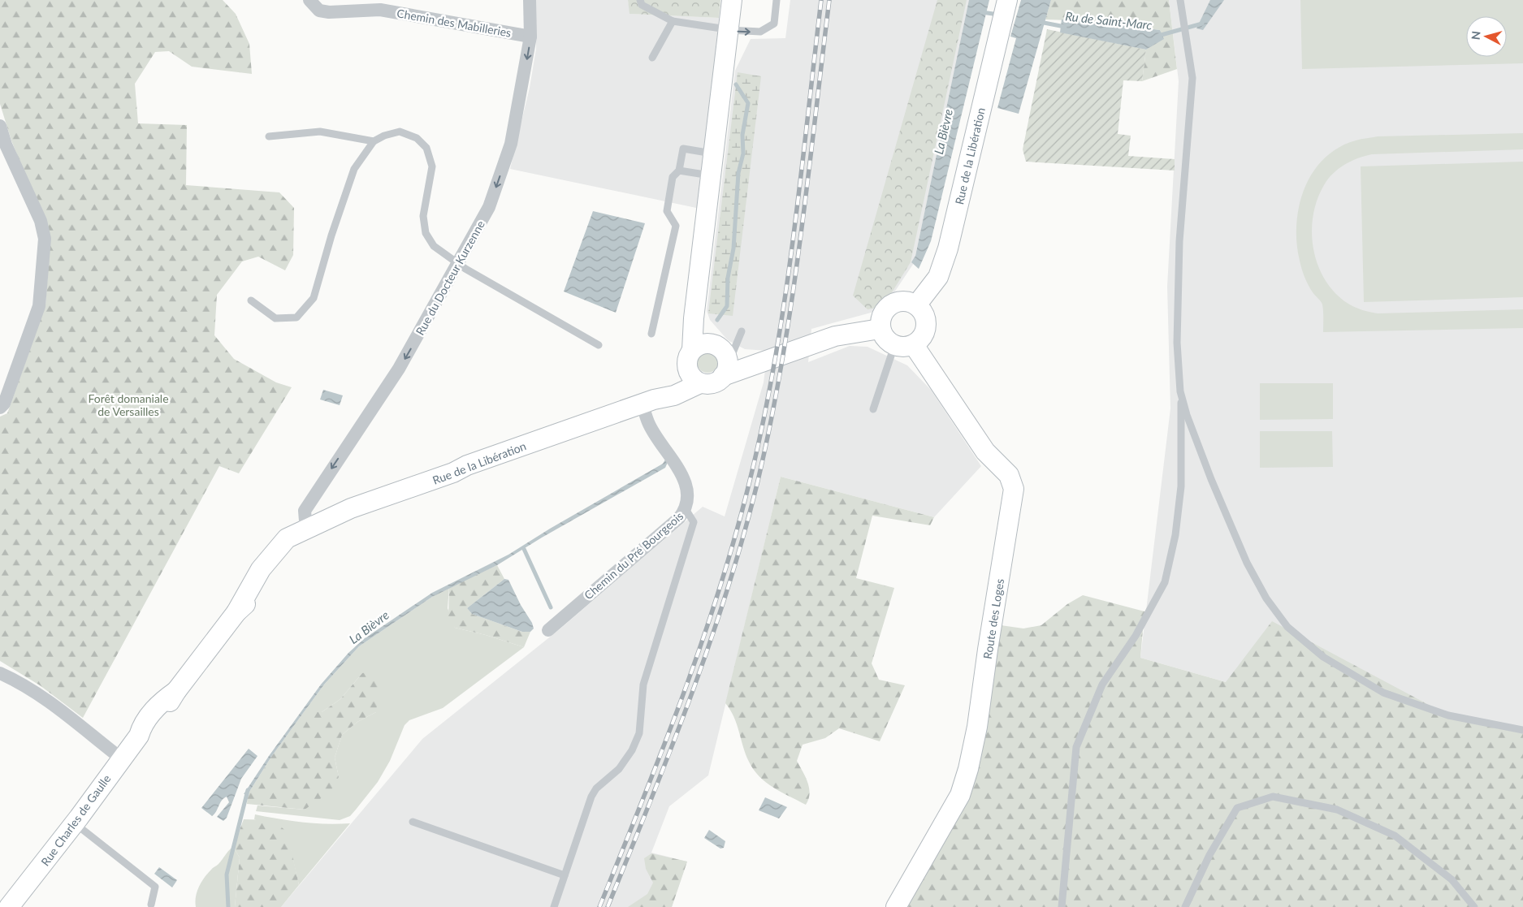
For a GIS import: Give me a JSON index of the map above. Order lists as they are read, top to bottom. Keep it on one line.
{"streets":{"main road":["Rue de la Libération","Route des Loges","Rue Charles de Gaulle"],"street":["Chemin des Mabilleries","Rue du Docteur Kurzenne","Chemin du Pré Bourgeois"]},"crossings":[["Chemin des Mabilleries","Rue du Docteur Kurzenne"],["Rue de la Libération","Rue du Docteur Kurzenne"],["Rue de la Libération","Chemin du Pré Bourgeois"],["Rue de la Libération","Route des Loges"],["Rue de la Libération","Rue Charles de Gaulle"],["Rue du Docteur Kurzenne","Rue Charles de Gaulle"]],"one_way":["Rue du Docteur Kurzenne"],"water":["Ru de Saint-Marc","La Bièvre"],"parks":["Forêt domaniale de Versailles"],"north":"left"}
